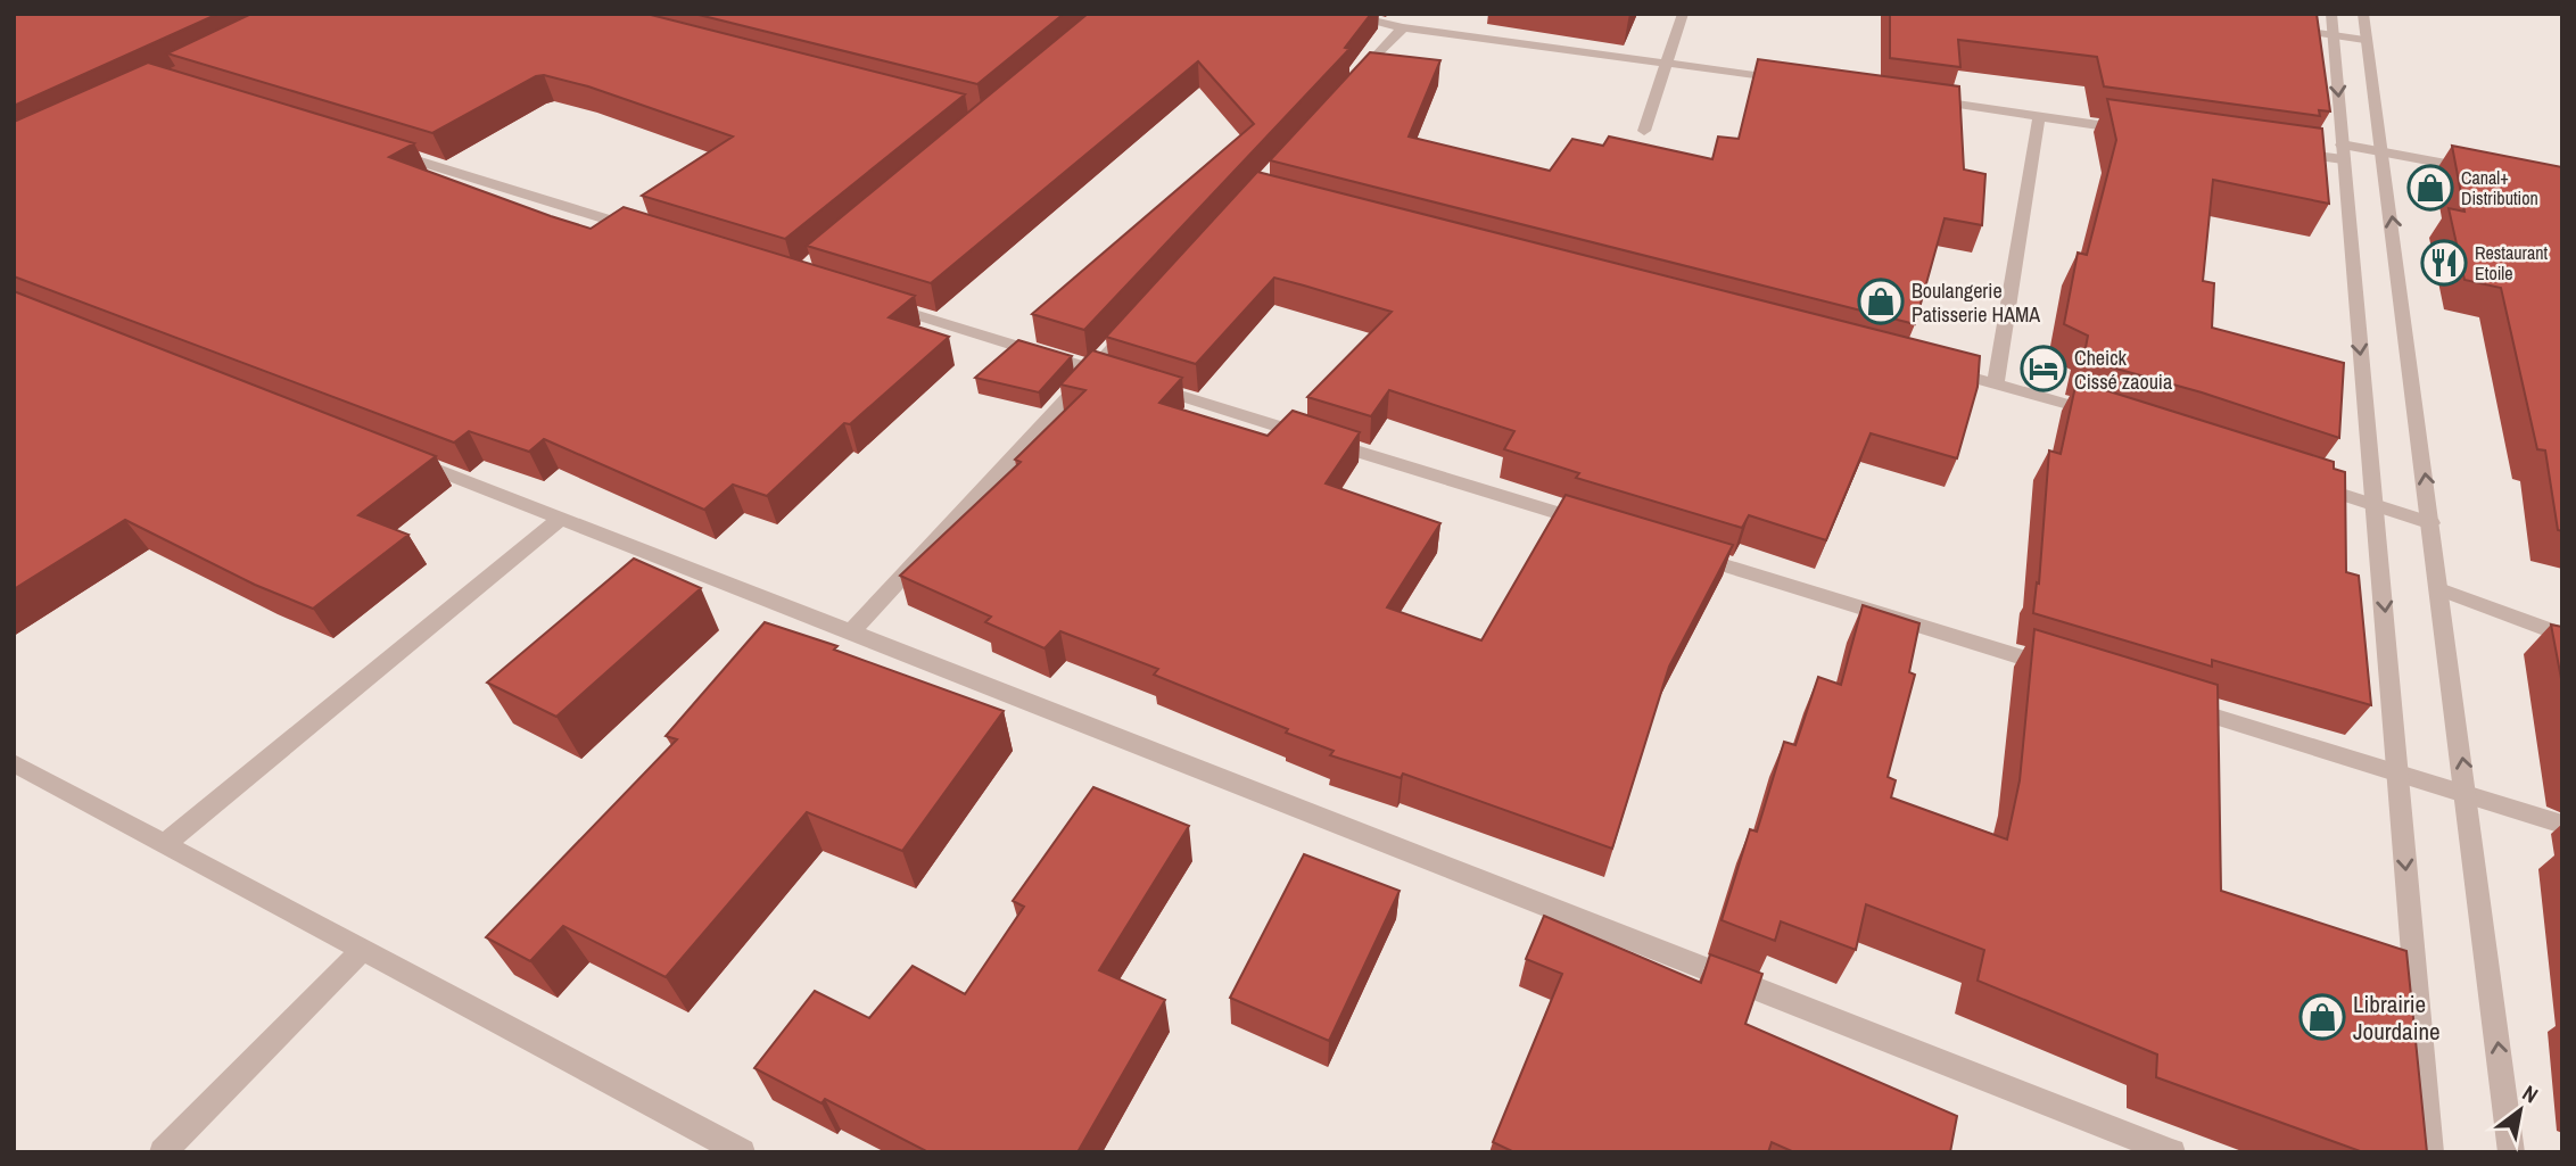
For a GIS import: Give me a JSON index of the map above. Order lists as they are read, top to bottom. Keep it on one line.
{"places":{"shop":["Canal+ Distribution","Boulangerie Patisserie HAMA","Librairie Jourdaine"],"restaurant":["Restaurant Etoile"],"hotel":["Cheick Cissé zaouia"]},"north":"top right"}
